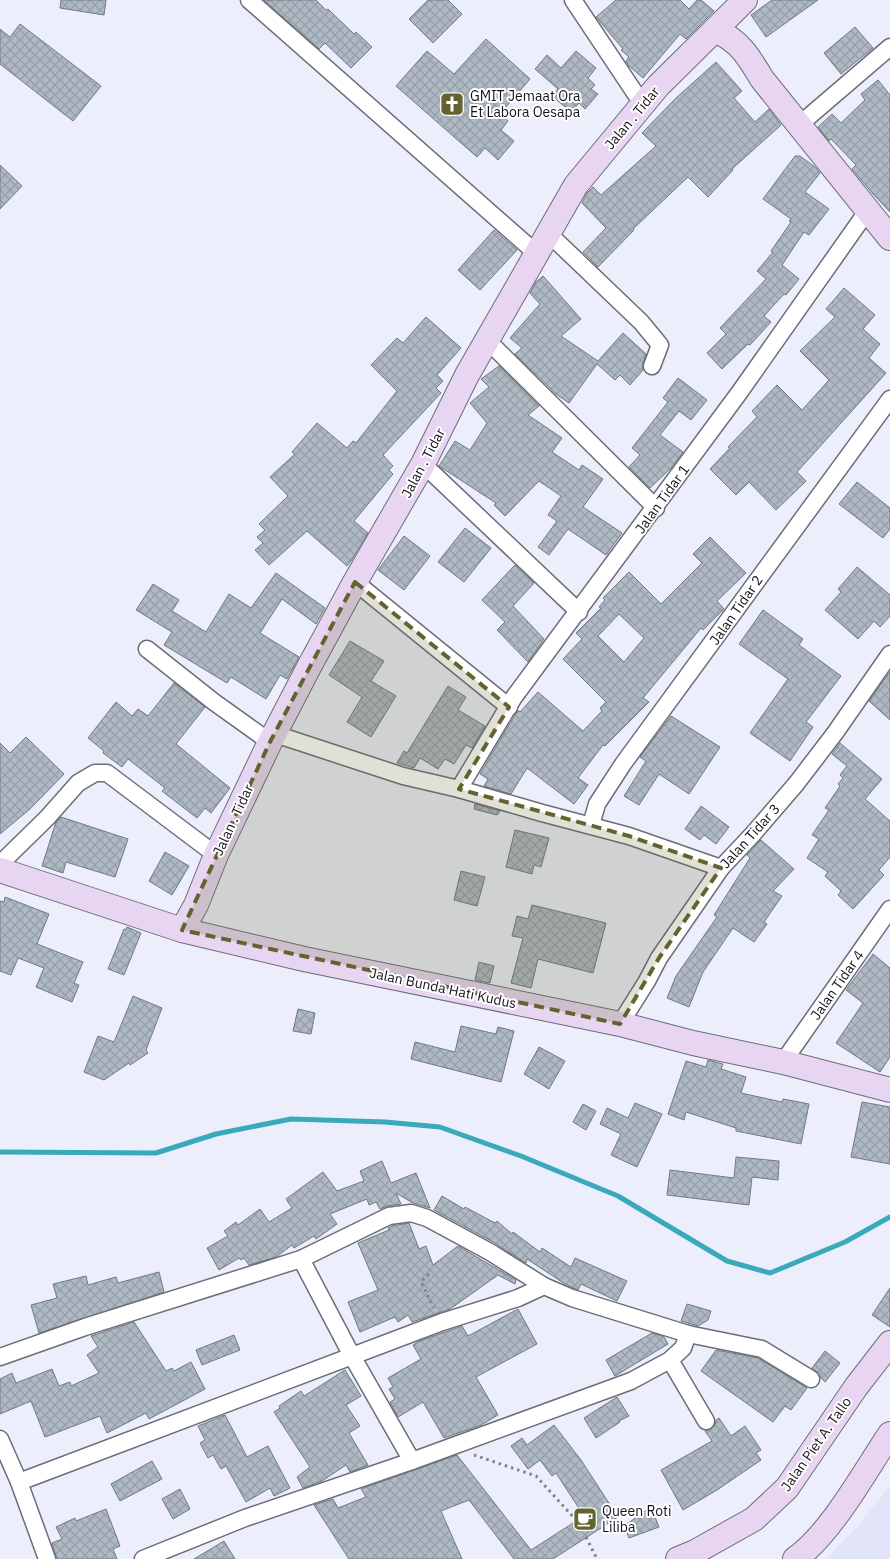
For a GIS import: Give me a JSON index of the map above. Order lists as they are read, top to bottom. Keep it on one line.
{"streets":{"street":["Jalan . Tidar","Jalan Tidar 1","Jalan Tidar 2","Jalan Tidar 3","Jalan Tidar 4","Jalan Bunda Hati Kudus","Jalan Piet A. Tallo"]},"crossings":[["Jalan . Tidar","Jalan Bunda Hati Kudus"],["Jalan Tidar 3","Jalan Bunda Hati Kudus"],["Jalan Tidar 4","Jalan Bunda Hati Kudus"]],"places":{"church":["GMIT Jemaat Ora Et Labora Oesapa"],"cafe":["Queen Roti Liliba"]}}
